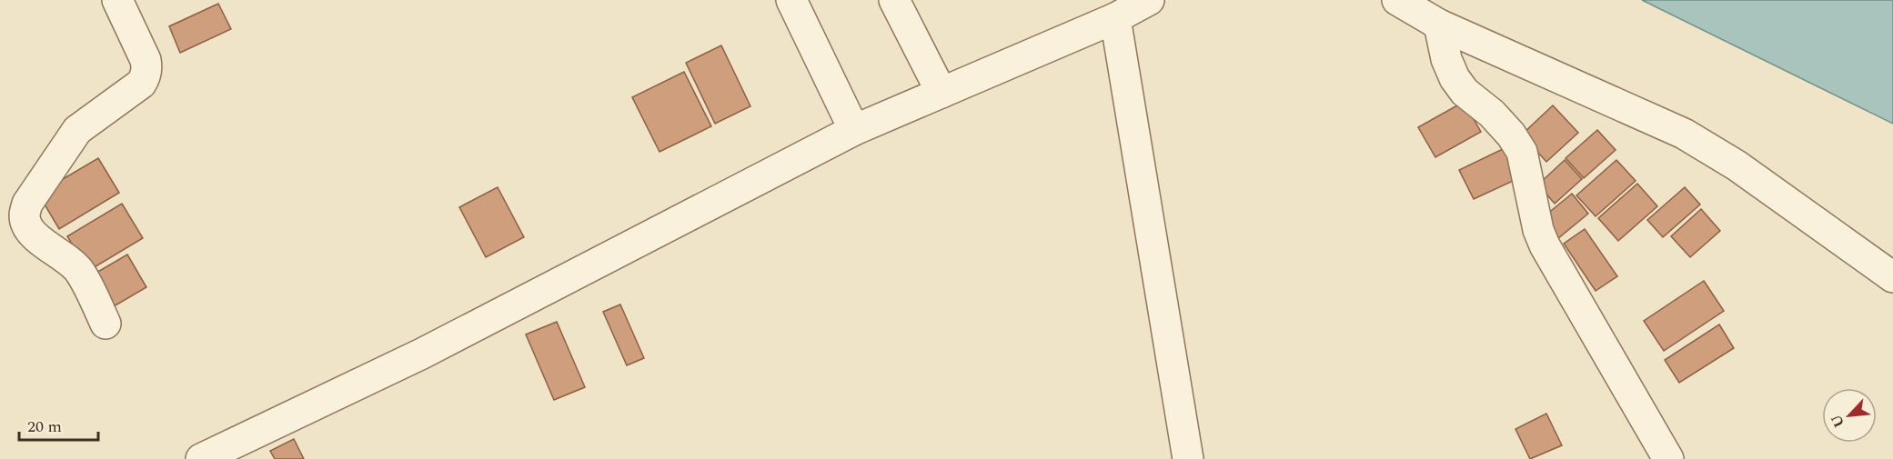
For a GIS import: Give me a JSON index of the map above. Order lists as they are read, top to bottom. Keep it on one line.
{"scale_bar":"20 m","north":"bottom left"}
